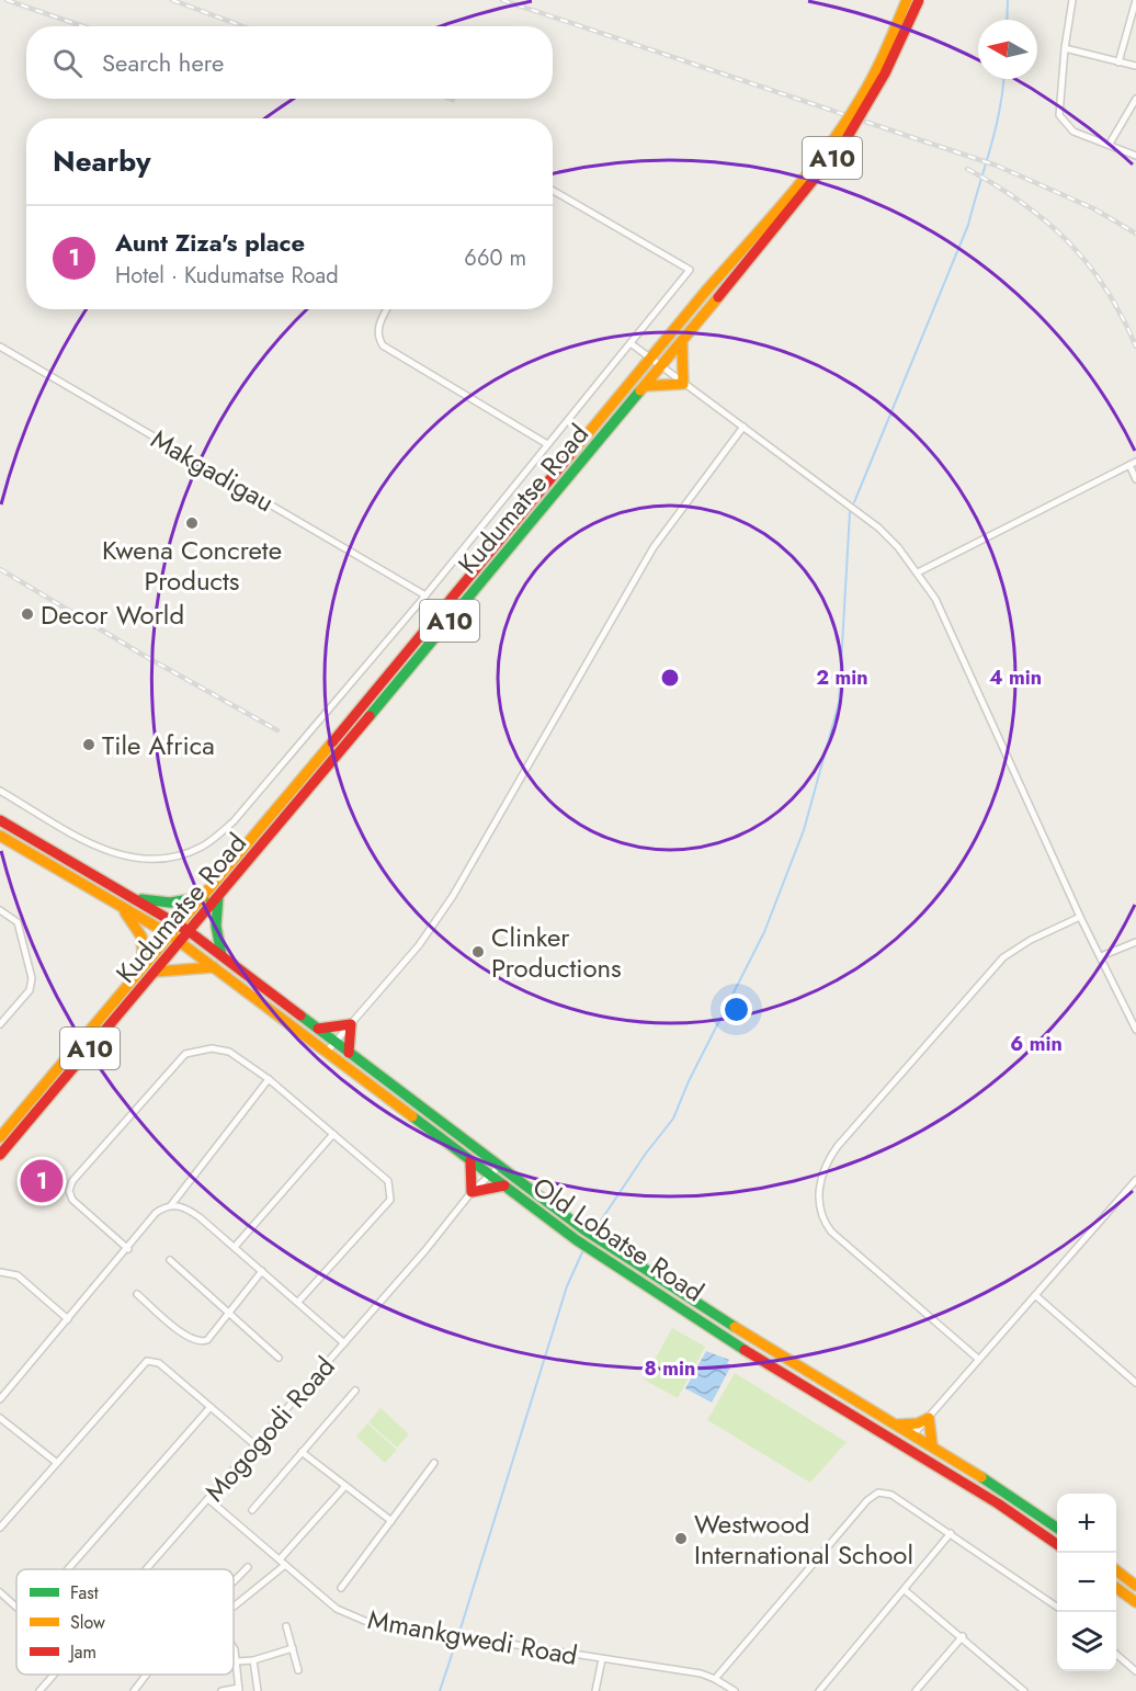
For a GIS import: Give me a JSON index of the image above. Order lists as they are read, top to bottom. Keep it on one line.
{"streets":{"main road":["A10","Kudumatse Road","Old Lobatse Road"],"street":["Makgadigau","Mogogodi Road","Mmankgwedi Road"]},"crossings":[["Kudumatse Road","Old Lobatse Road"],["Old Lobatse Road","Mogogodi Road"],["Mogogodi Road","Mmankgwedi Road"]],"places":["Kwena Concrete Products","Decor World","Tile Africa","Clinker Productions","Westwood International School"],"legend":["Fast","Slow","Jam"],"north":"left","page":{"search":"Search here","heading":"Nearby","list":[{"mark":"1","name":"Aunt Ziza's place","note":"Hotel · Kudumatse Road","value":"660 m"}],"pins":"1","map_buttons":["+","−"]},"rings":["2 min","4 min","6 min","8 min"]}
